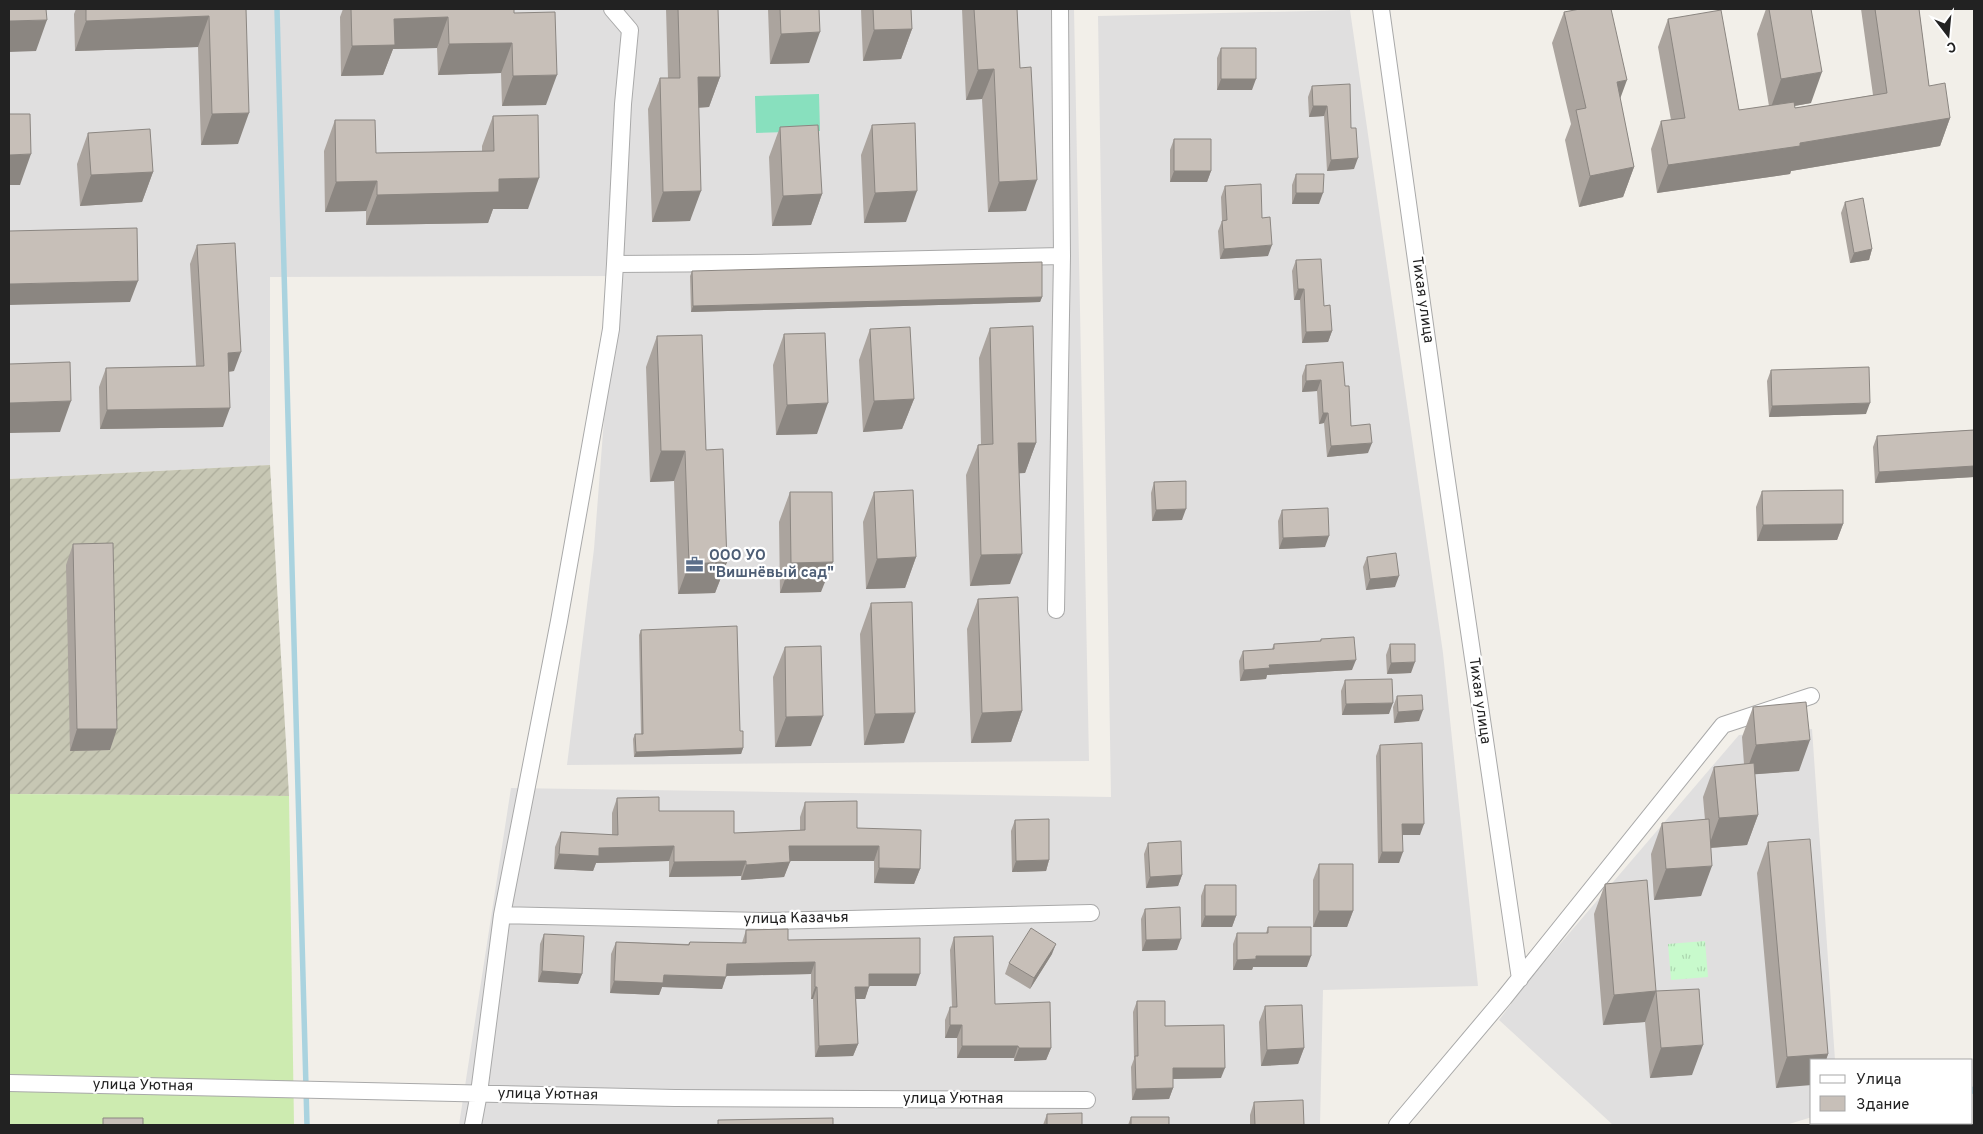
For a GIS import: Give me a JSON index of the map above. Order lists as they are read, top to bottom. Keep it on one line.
{"streets":{"street":["Тихая улица","улица Казачья","улица Уютная"]},"places":{"office":["ООО УО \"Вишнёвый сад\""]},"legend":["Улица","Здание"],"north":"bottom"}
